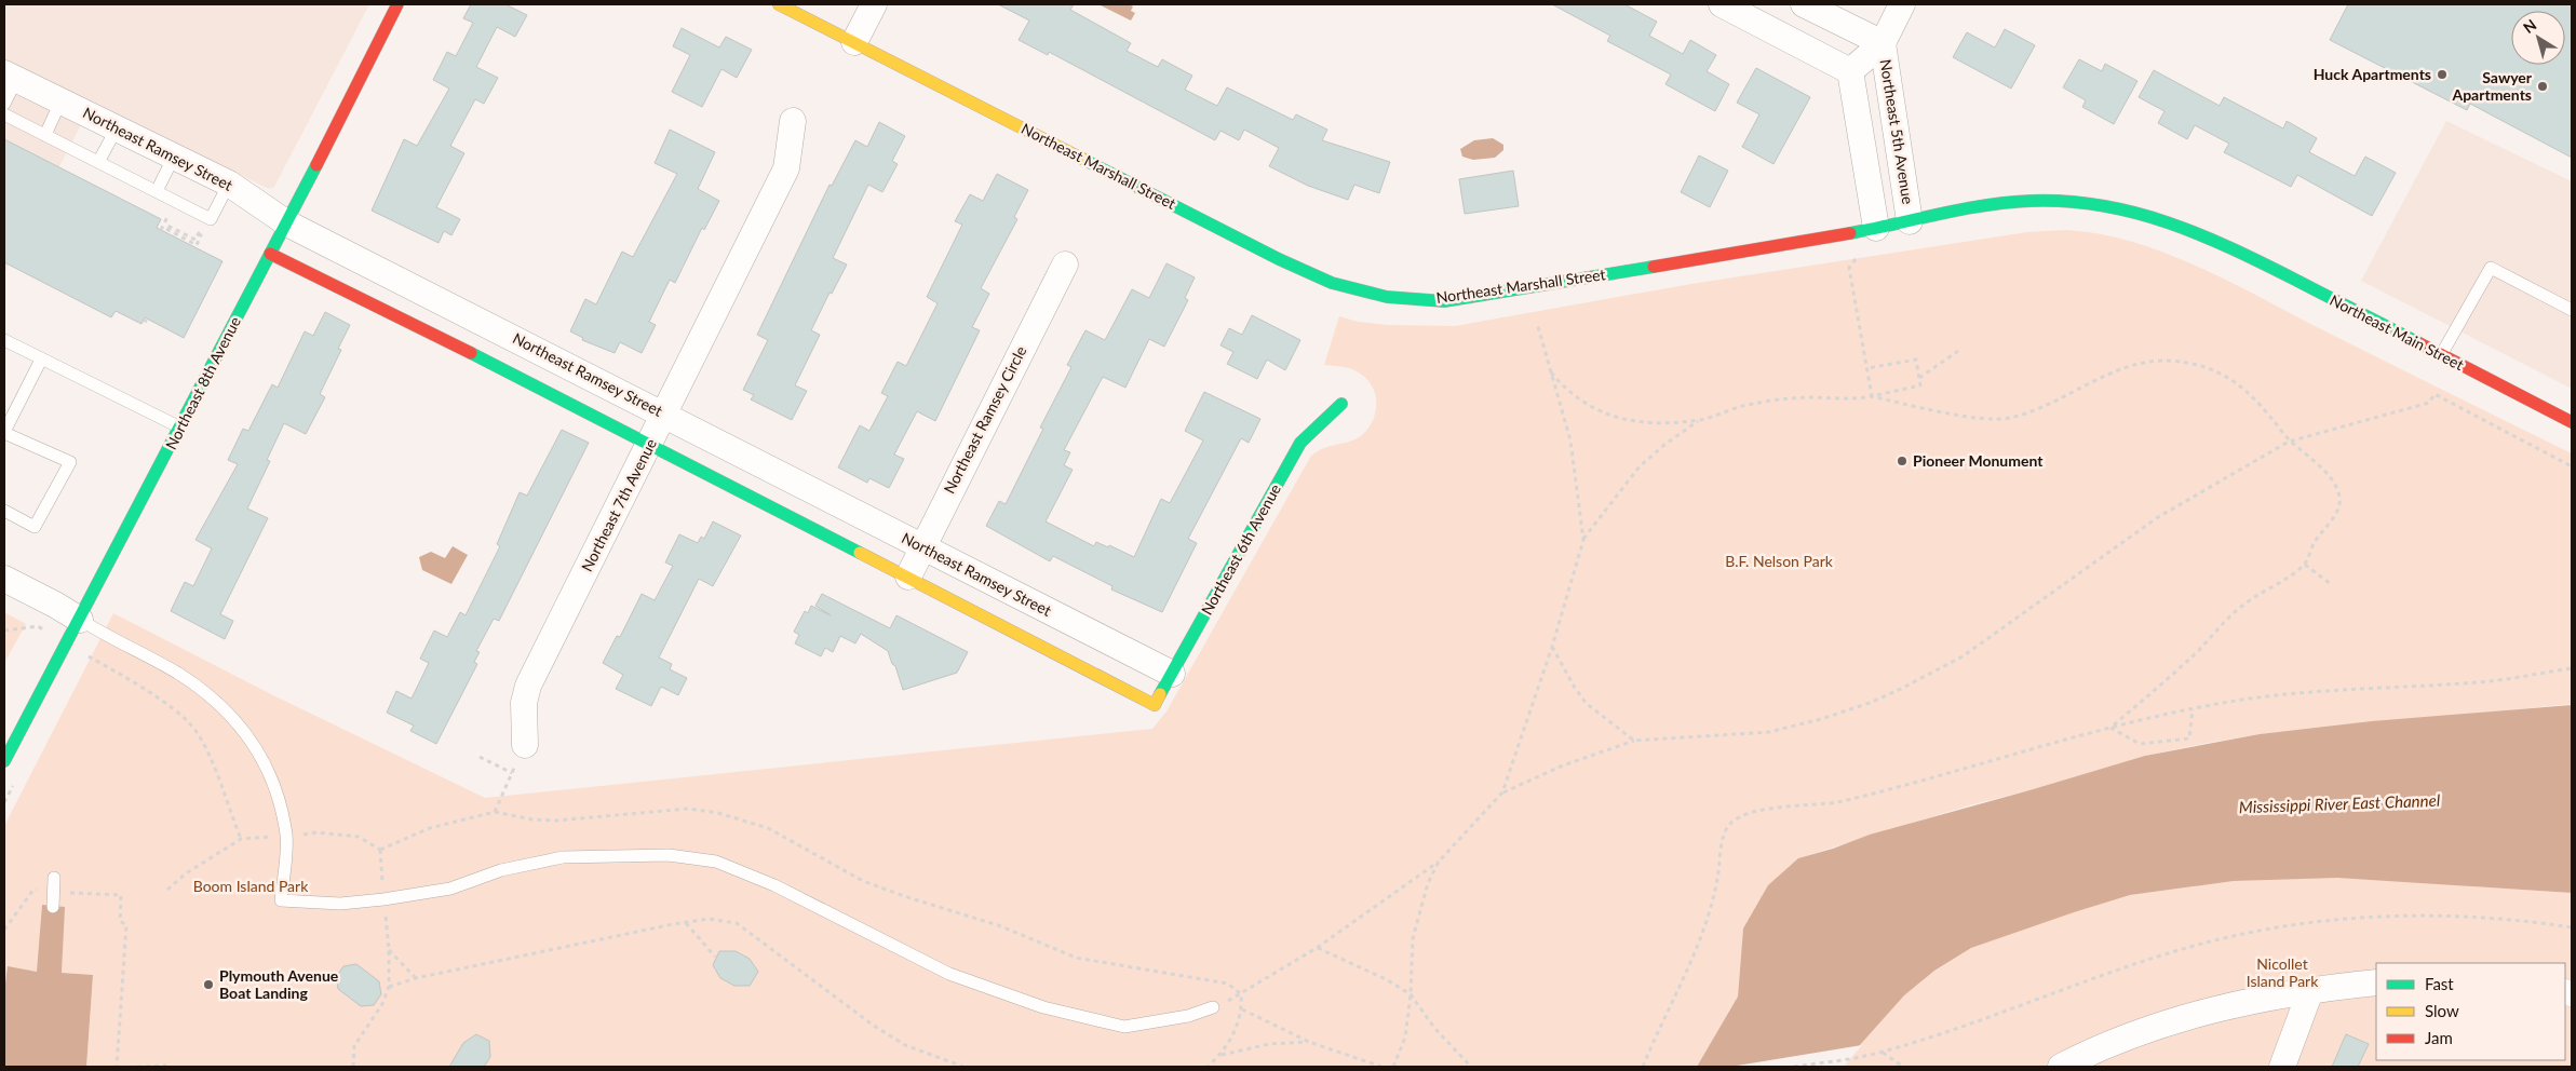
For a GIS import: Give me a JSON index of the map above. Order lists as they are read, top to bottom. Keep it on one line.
{"streets":{"street":["Northeast 5th Avenue","Northeast Ramsey Street","Northeast Marshall Street","Northeast Main Street","Northeast 8th Avenue","Northeast Ramsey Circle","Northeast 7th Avenue","Northeast 6th Avenue"]},"crossings":[["Northeast 5th Avenue","Northeast Marshall Street"],["Northeast Ramsey Street","Northeast 8th Avenue"],["Northeast Ramsey Street","Northeast Ramsey Circle"],["Northeast Ramsey Street","Northeast 7th Avenue"],["Northeast Ramsey Street","Northeast 6th Avenue"],["Northeast Marshall Street","Northeast Main Street"],["Northeast Ramsey Circle","Northeast 6th Avenue"]],"water":["Mississippi River East Channel"],"parks":["B.F. Nelson Park","Boom Island Park","Nicollet Island Park"],"places":["Huck Apartments","Sawyer Apartments","Pioneer Monument","Plymouth Avenue Boat Landing"],"legend":["Fast","Slow","Jam"],"north":"top left"}
